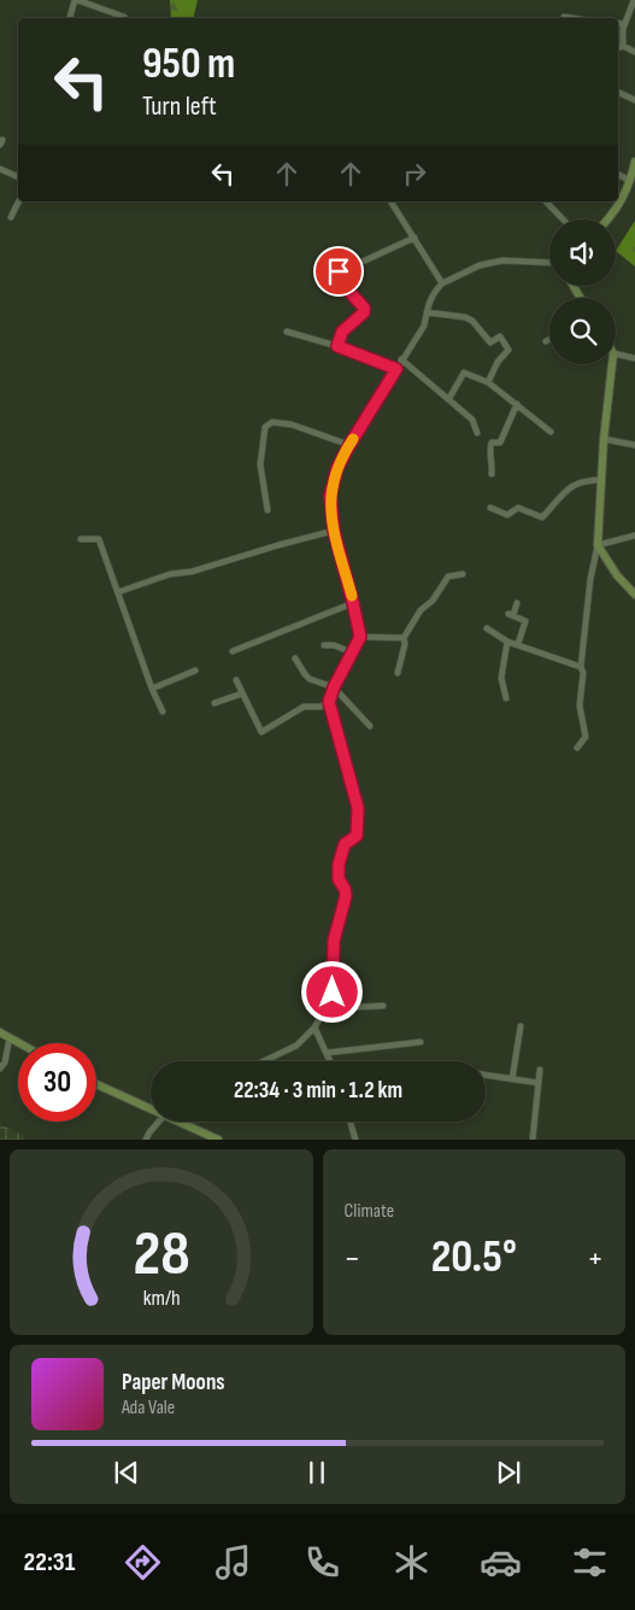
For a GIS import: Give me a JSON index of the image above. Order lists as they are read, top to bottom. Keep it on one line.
{"page":{"turn":["950 m","Turn left"],"limit":"30","trip":"22:34 · 3 min · 1.2 km","tile":"Climate","heat":["−","20.5°","+"],"song":["Paper Moons","Ada Vale"],"tabs":"22:31","gauge":["28","km/h"]}}
